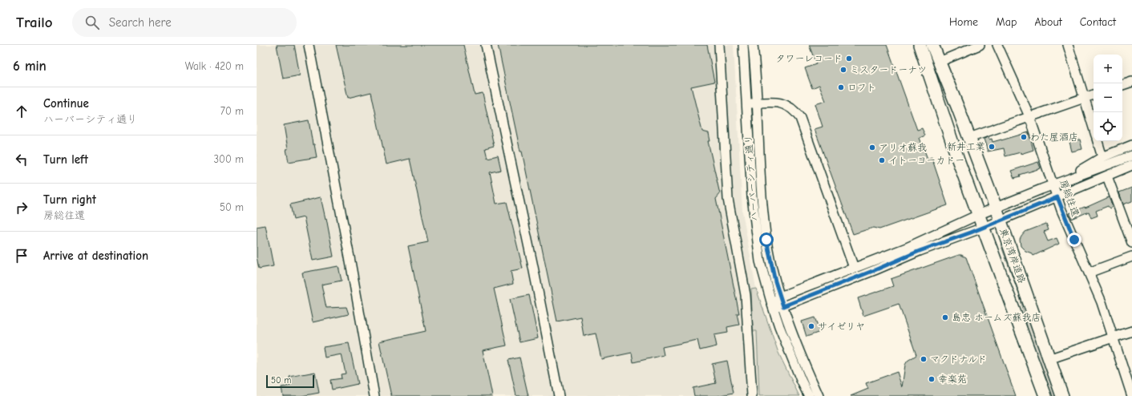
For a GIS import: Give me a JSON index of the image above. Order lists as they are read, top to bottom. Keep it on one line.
{"streets":{"highway":["東京湾岸道路"],"street":["ハーバーシティ通り","房総往還"]},"places":["タワーレコード","ミスタードーナツ","ロフト","わた屋酒店","新井工業","アリオ蘇我","イトーヨーカドー","島忠 ホームズ蘇我店","サイゼリヤ","マクドナルド","幸楽苑"],"scale_bar":"50 m","page":{"header":"Trailo","search":"Search here","nav":["Home","Map","About","Contact"],"heading":["6 min","Walk · 420 m"],"map_buttons":["+","−"],"list":[["Continue","ハーバーシティ通り","70 m"],["Turn left","300 m"],["Turn right","房総往還","50 m"],"Arrive at destination"],"scale":"50 m"}}
